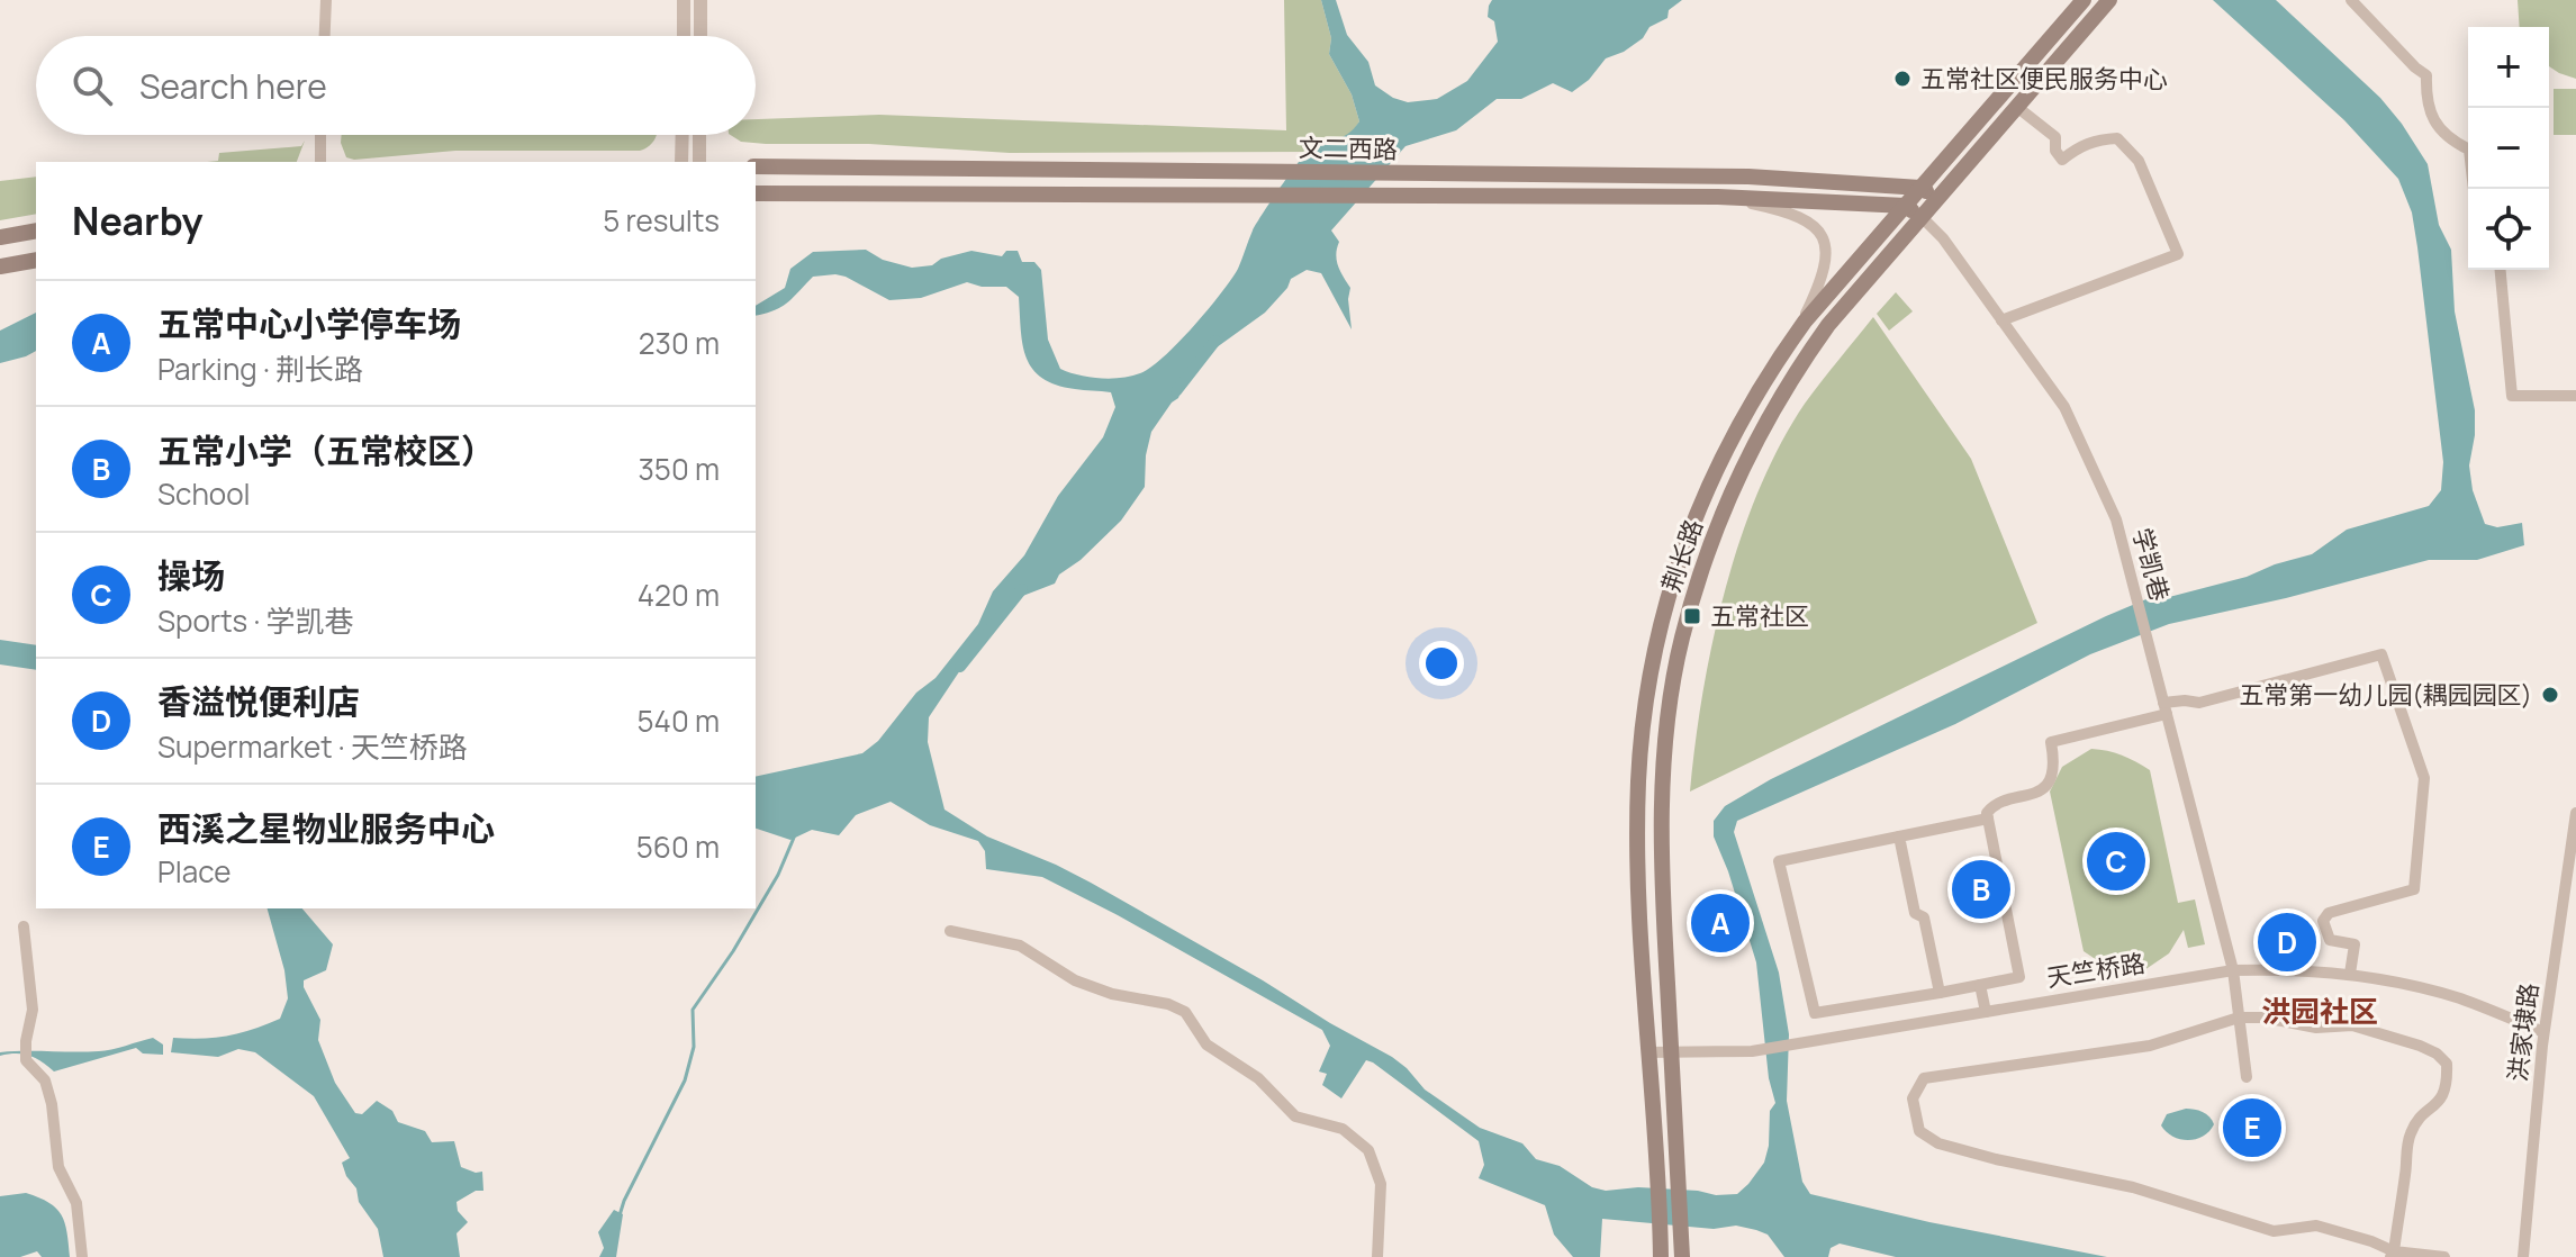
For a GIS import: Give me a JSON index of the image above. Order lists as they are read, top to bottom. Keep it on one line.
{"streets":{"main road":["文二西路","荆长路"],"street":["学凯巷","天竺桥路","洪家埭路"]},"crossings":[["文二西路","荆长路"],["荆长路","学凯巷"],["荆长路","天竺桥路"],["学凯巷","天竺桥路"],["天竺桥路","洪家埭路"]],"districts":["洪园社区"],"places":{"other":["五常社区便民服务中心","五常第一幼儿园(耦园园区)"],"transit":["五常社区"]},"page":{"map_buttons":["+","−"],"search":"Search here","heading":["Nearby","5 results"],"list":[{"mark":"A","name":"五常中心小学停车场","note":"Parking · 荆长路","value":"230 m"},{"mark":"B","name":"五常小学（五常校区）","note":"School","value":"350 m"},{"mark":"C","name":"操场","note":"Sports · 学凯巷","value":"420 m"},{"mark":"D","name":"香溢悦便利店","note":"Supermarket · 天竺桥路","value":"540 m"},{"mark":"E","name":"西溪之星物业服务中心","note":"Place","value":"560 m"}],"pins":["C","B","A","D","E"]}}
